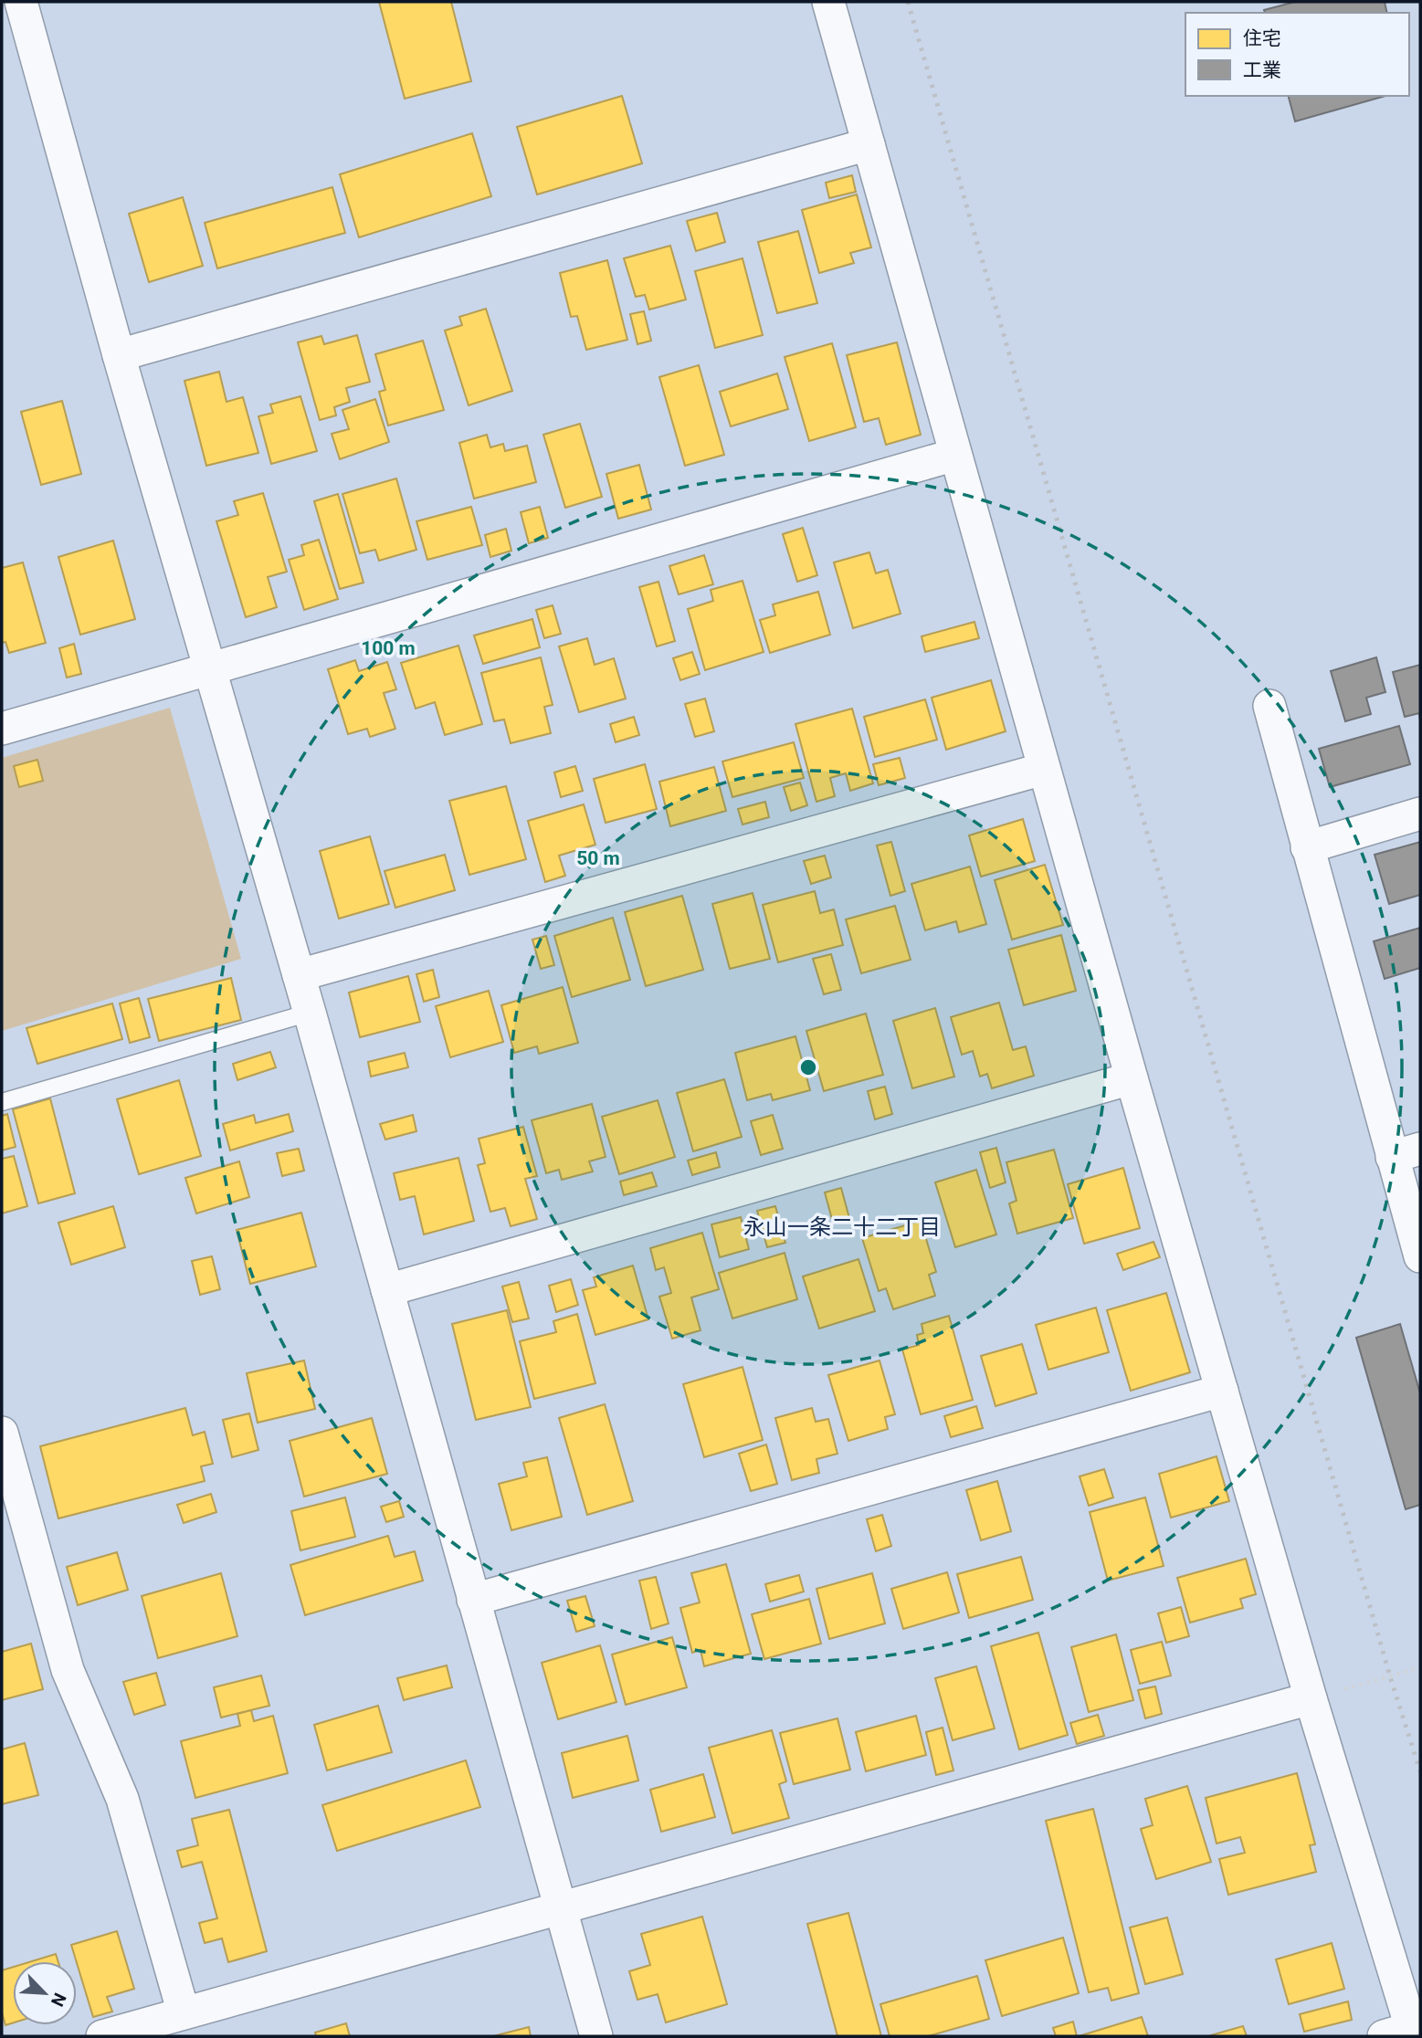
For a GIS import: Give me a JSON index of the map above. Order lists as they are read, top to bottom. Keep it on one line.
{"districts":["永山一条二十二丁目"],"legend":["住宅","工業"],"north":"bottom right","rings":["100 m","50 m"]}
